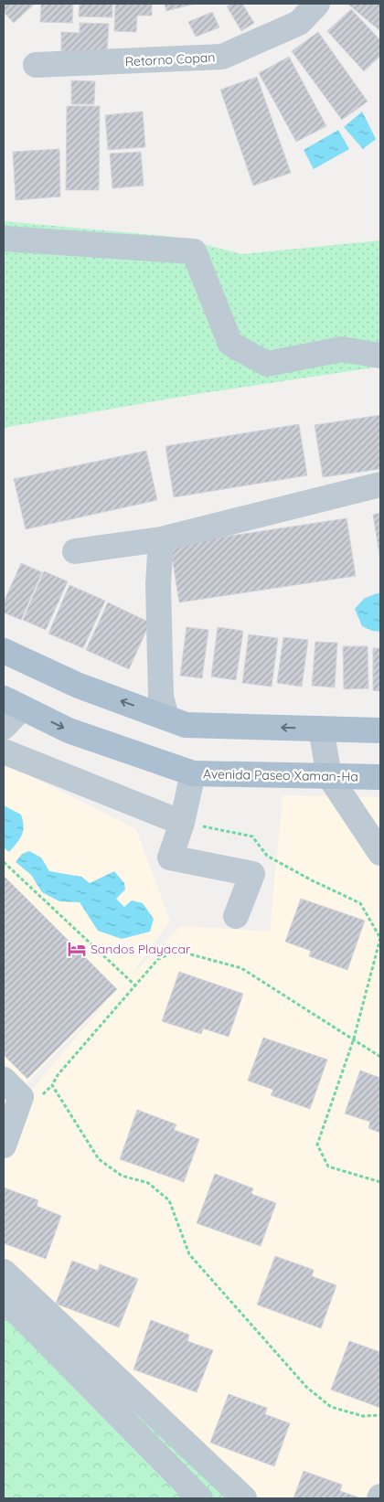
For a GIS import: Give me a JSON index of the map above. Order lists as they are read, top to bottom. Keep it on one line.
{"streets":{"main road":["Avenida Paseo Xaman-Ha"],"street":["Retorno Copan"]},"places":{"hotel":["Sandos Playacar"]}}
